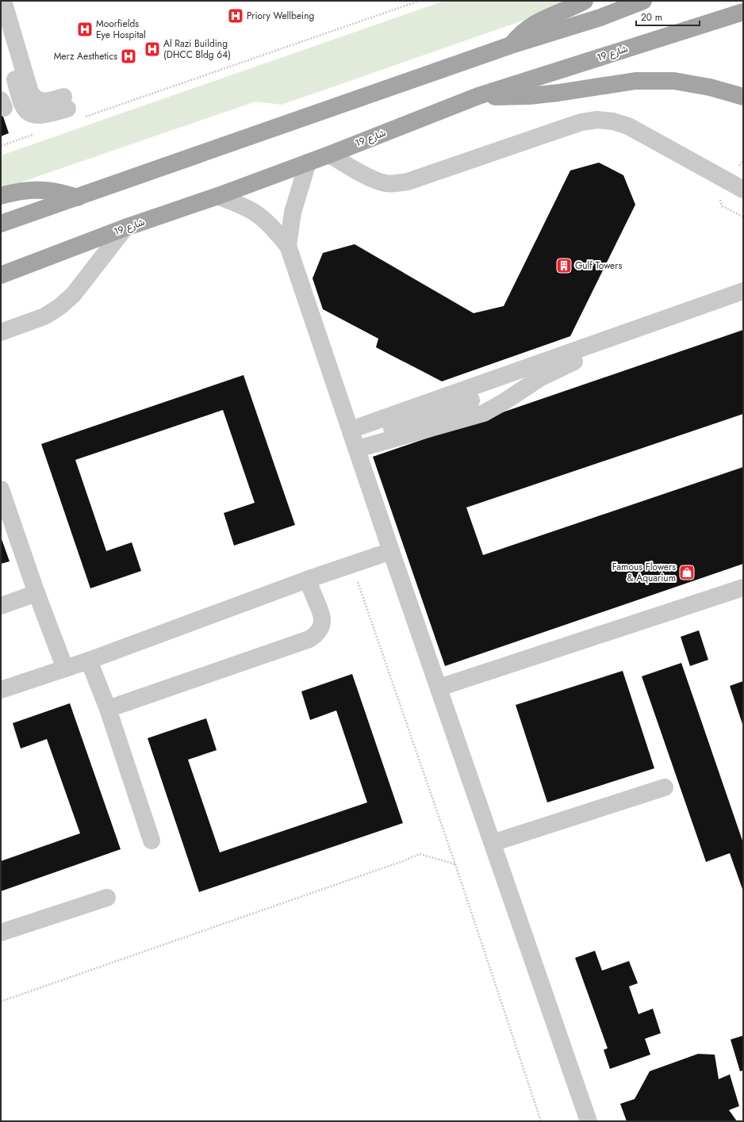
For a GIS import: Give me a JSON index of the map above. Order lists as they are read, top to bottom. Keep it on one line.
{"streets":{"main road":["شارع 19"]},"places":{"hospital":["Priory Wellbeing","Moorfields Eye Hospital","Al Razi Building (DHCC Bldg 64)","Merz Aesthetics"],"building":["Gulf Towers"],"shop":["Famous Flowers & Aquarium"]},"scale_bar":"20 m"}
